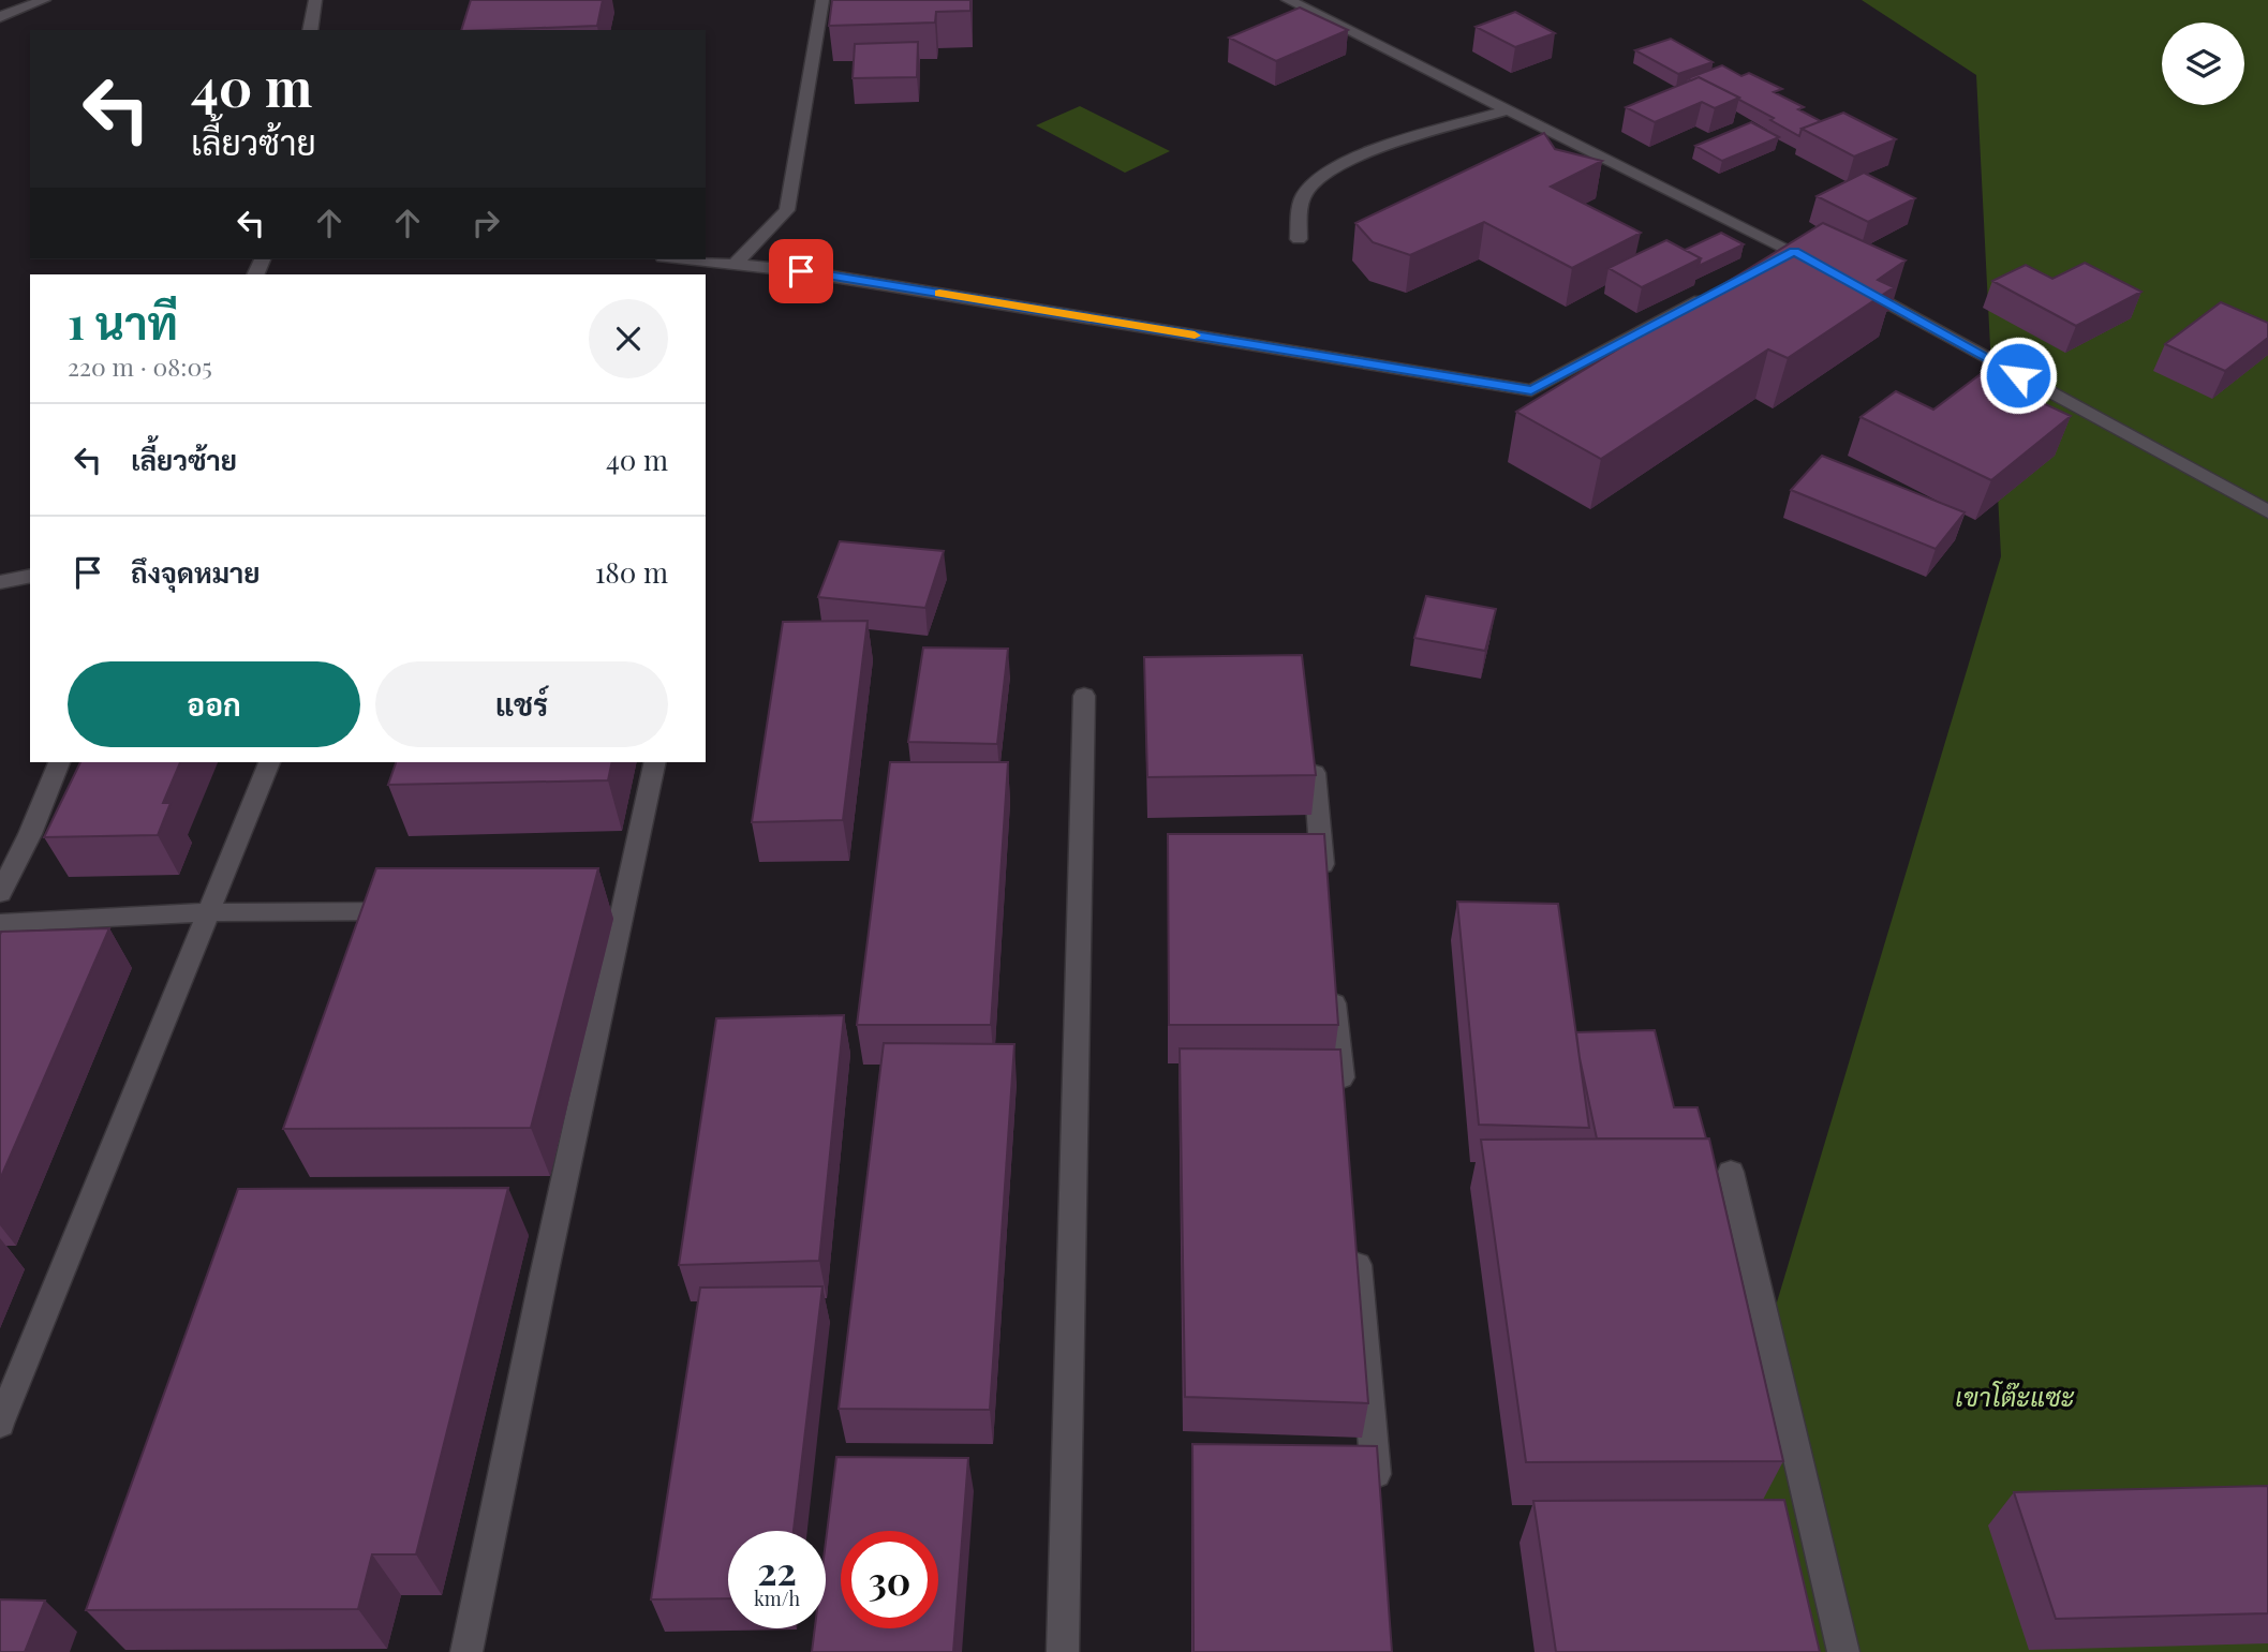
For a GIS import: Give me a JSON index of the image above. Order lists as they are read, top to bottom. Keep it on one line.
{"parks":["เขาโต๊ะแซะ"],"page":{"turn":["40 m","เลี้ยวซ้าย"],"heading":["1 นาที","220 m · 08:05"],"list":[{"name":"เลี้ยวซ้าย","value":"40 m"},{"name":"ถึงจุดหมาย","value":"180 m"}],"buttons":["ออก","แชร์"],"speed":"22 km/h","limit":"30"}}
